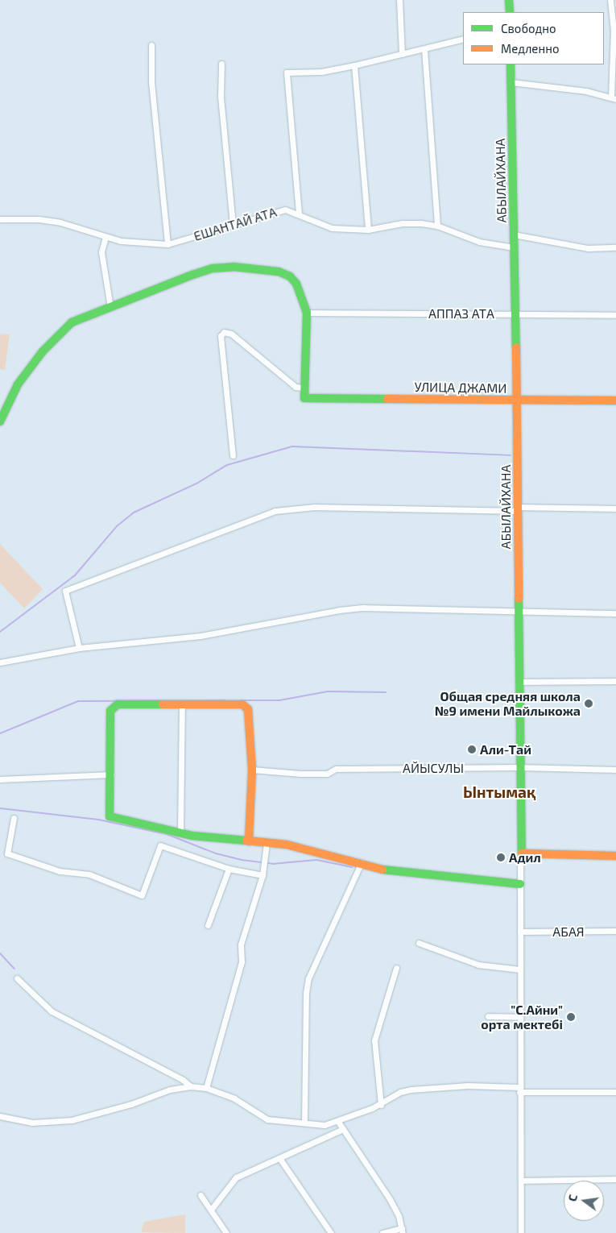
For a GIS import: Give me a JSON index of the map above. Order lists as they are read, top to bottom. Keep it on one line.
{"streets":{"street":["АБЫЛАЙХАНА","ЕШАНТАЙ АТА","АППАЗ АТА","УЛИЦА ДЖАМИ","АЙЫСУЛЫ","АБАЯ"]},"crossings":[["АБЫЛАЙХАНА","ЕШАНТАЙ АТА"],["АБЫЛАЙХАНА","АППАЗ АТА"],["АБЫЛАЙХАНА","УЛИЦА ДЖАМИ"],["АБЫЛАЙХАНА","АЙЫСУЛЫ"]],"districts":["Ынтымақ"],"places":["Общая средняя школа №9 имени Майлыкожа","Али-Тай","Адил","\"С.Айни\" орта мектебі"],"legend":["Свободно","Медленно"],"north":"left"}
